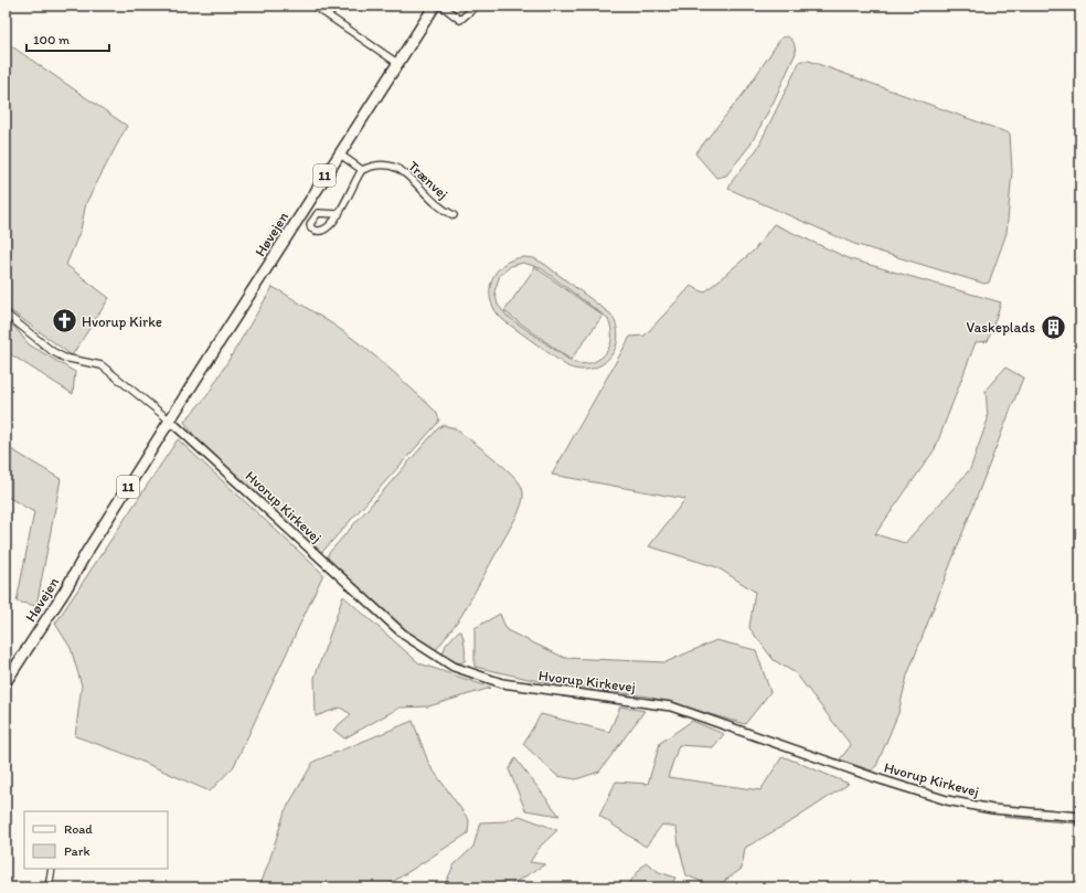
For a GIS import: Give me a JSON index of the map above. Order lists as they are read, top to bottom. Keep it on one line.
{"streets":{"main road":["11","Høvejen"],"street":["Trænvej","Hvorup Kirkevej"]},"crossings":[["Høvejen","Hvorup Kirkevej"]],"places":{"church":["Hvorup Kirke"],"building":["Vaskeplads"]},"legend":["Road","Park"],"scale_bar":"100 m"}
